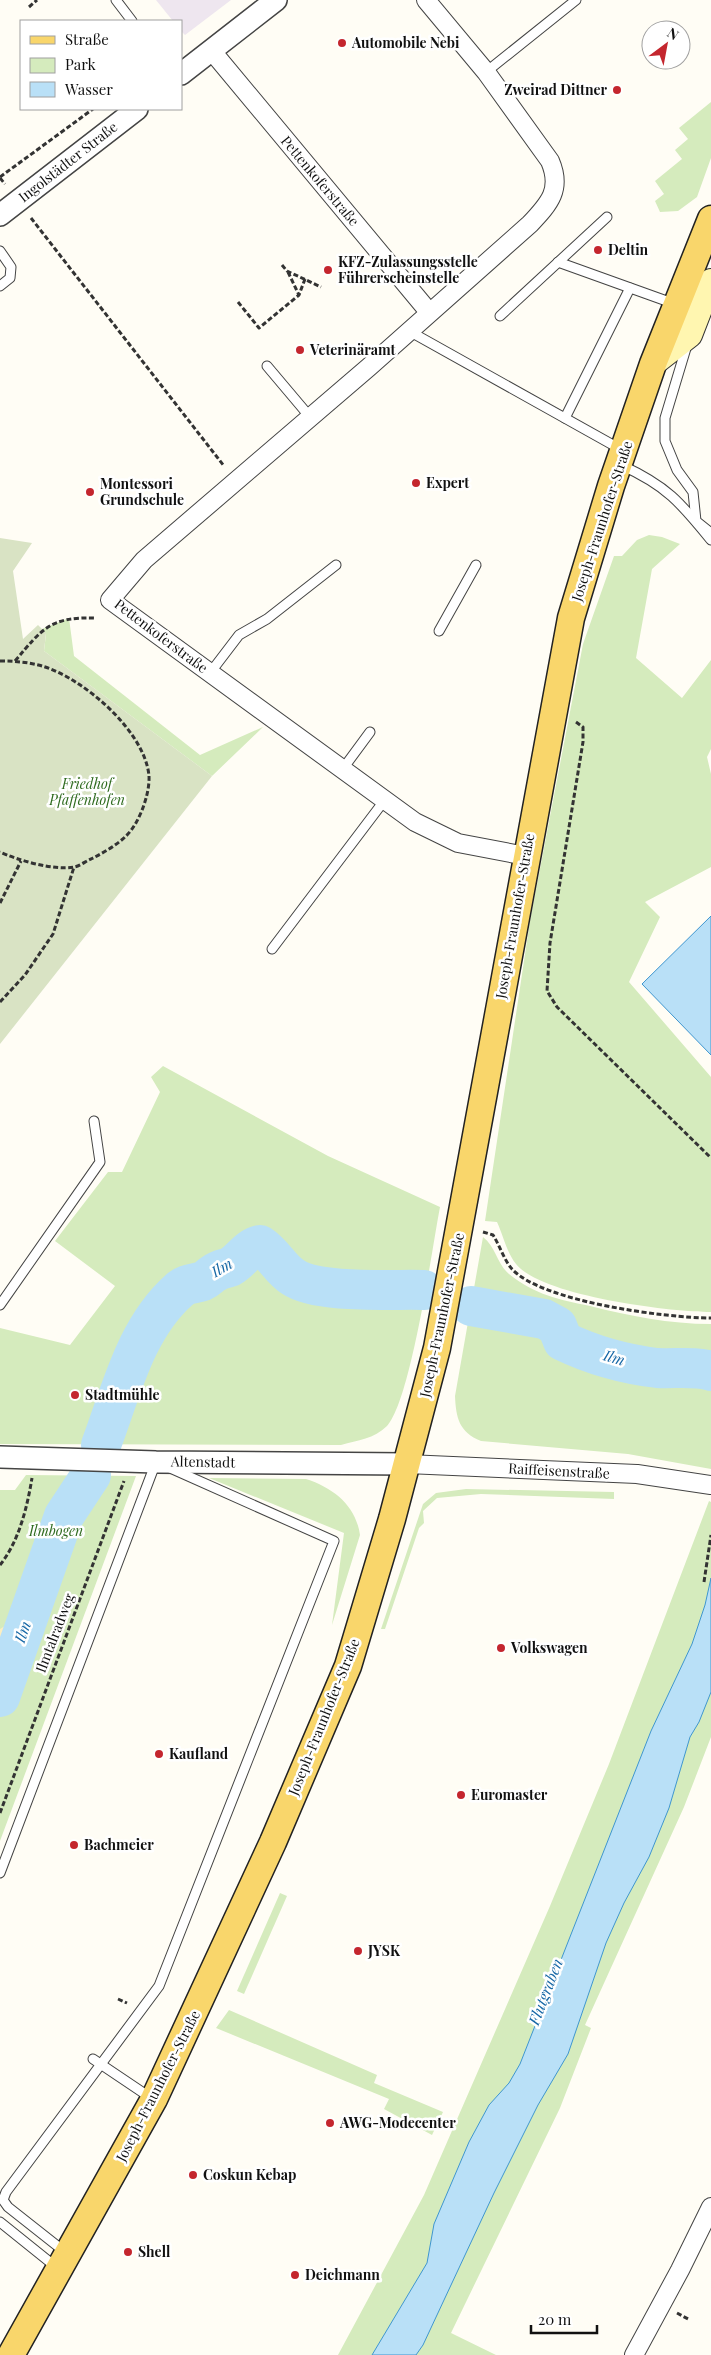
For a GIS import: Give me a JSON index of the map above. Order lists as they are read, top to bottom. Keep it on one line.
{"streets":{"main road":["Joseph-Fraunhofer-Straße"],"street":["Ingolstädter Straße","Pettenkoferstraße","Altenstadt","Raiffeisenstraße"],"path":["Ilmtalradweg"]},"crossings":[["Pettenkoferstraße","Joseph-Fraunhofer-Straße"],["Joseph-Fraunhofer-Straße","Altenstadt"],["Joseph-Fraunhofer-Straße","Raiffeisenstraße"],["Altenstadt","Raiffeisenstraße"],["Altenstadt","Ilmtalradweg"]],"water":["Ilm","Flutgraben"],"parks":["Friedhof Pfaffenhofen","Ilmbogen"],"places":["Automobile Nebi","Zweirad Dittner","Deltin","KFZ-Zulassungsstelle Führerscheinstelle","Veterinäramt","Expert","Montessori Grundschule","Stadtmühle","Volkswagen","Kaufland","Euromaster","Bachmeier","JYSK","AWG-Modecenter","Coskun Kebap","Shell","Deichmann"],"legend":["Straße","Park","Wasser"],"scale_bar":"20 m","north":"top right"}
